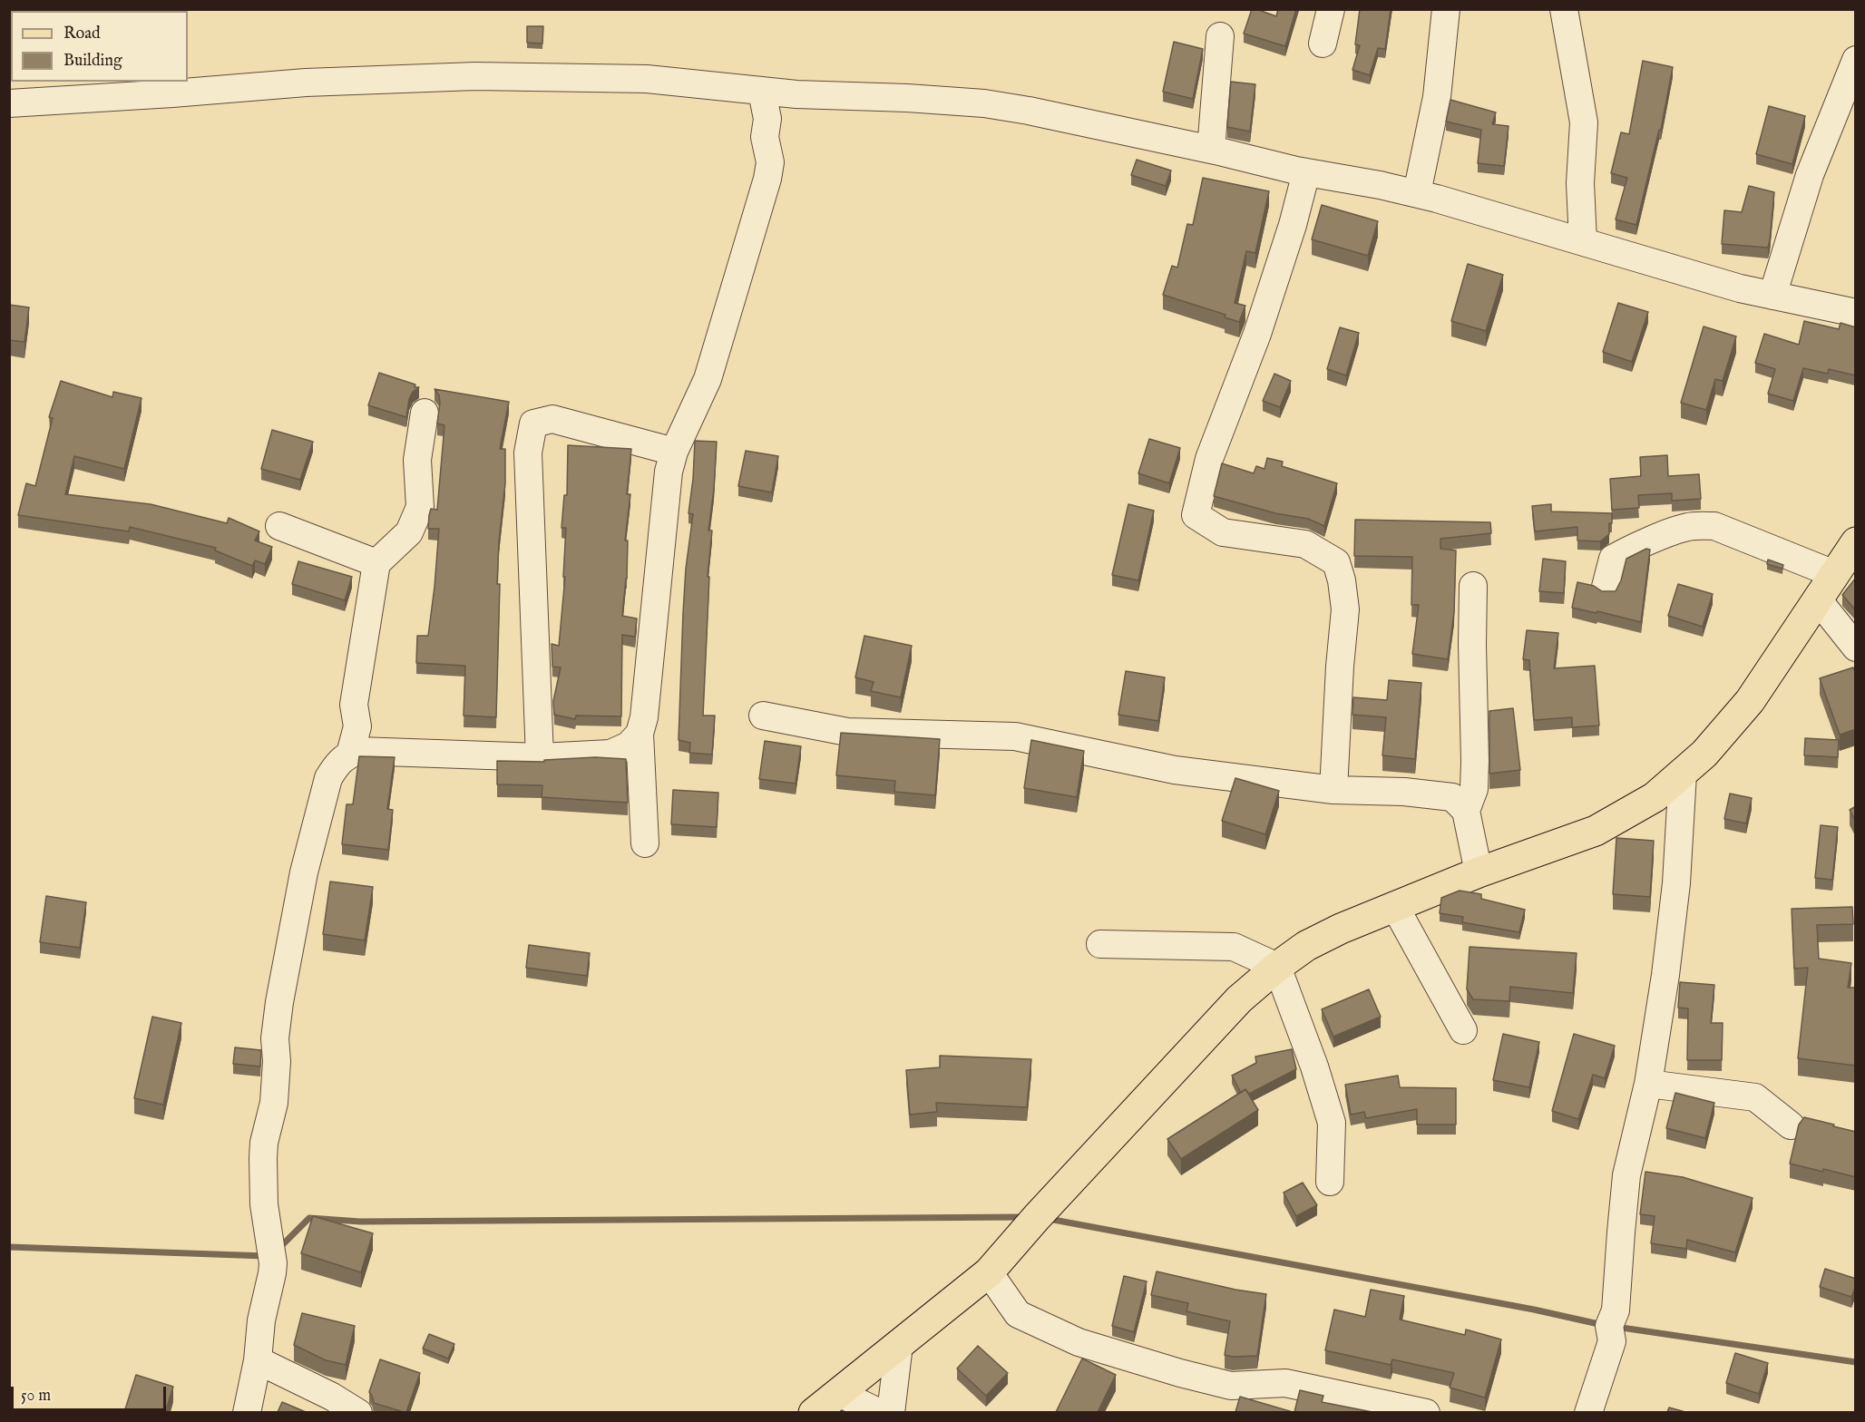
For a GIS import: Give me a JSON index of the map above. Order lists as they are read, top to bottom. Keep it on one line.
{"legend":["Road","Building"],"scale_bar":"50 m"}
